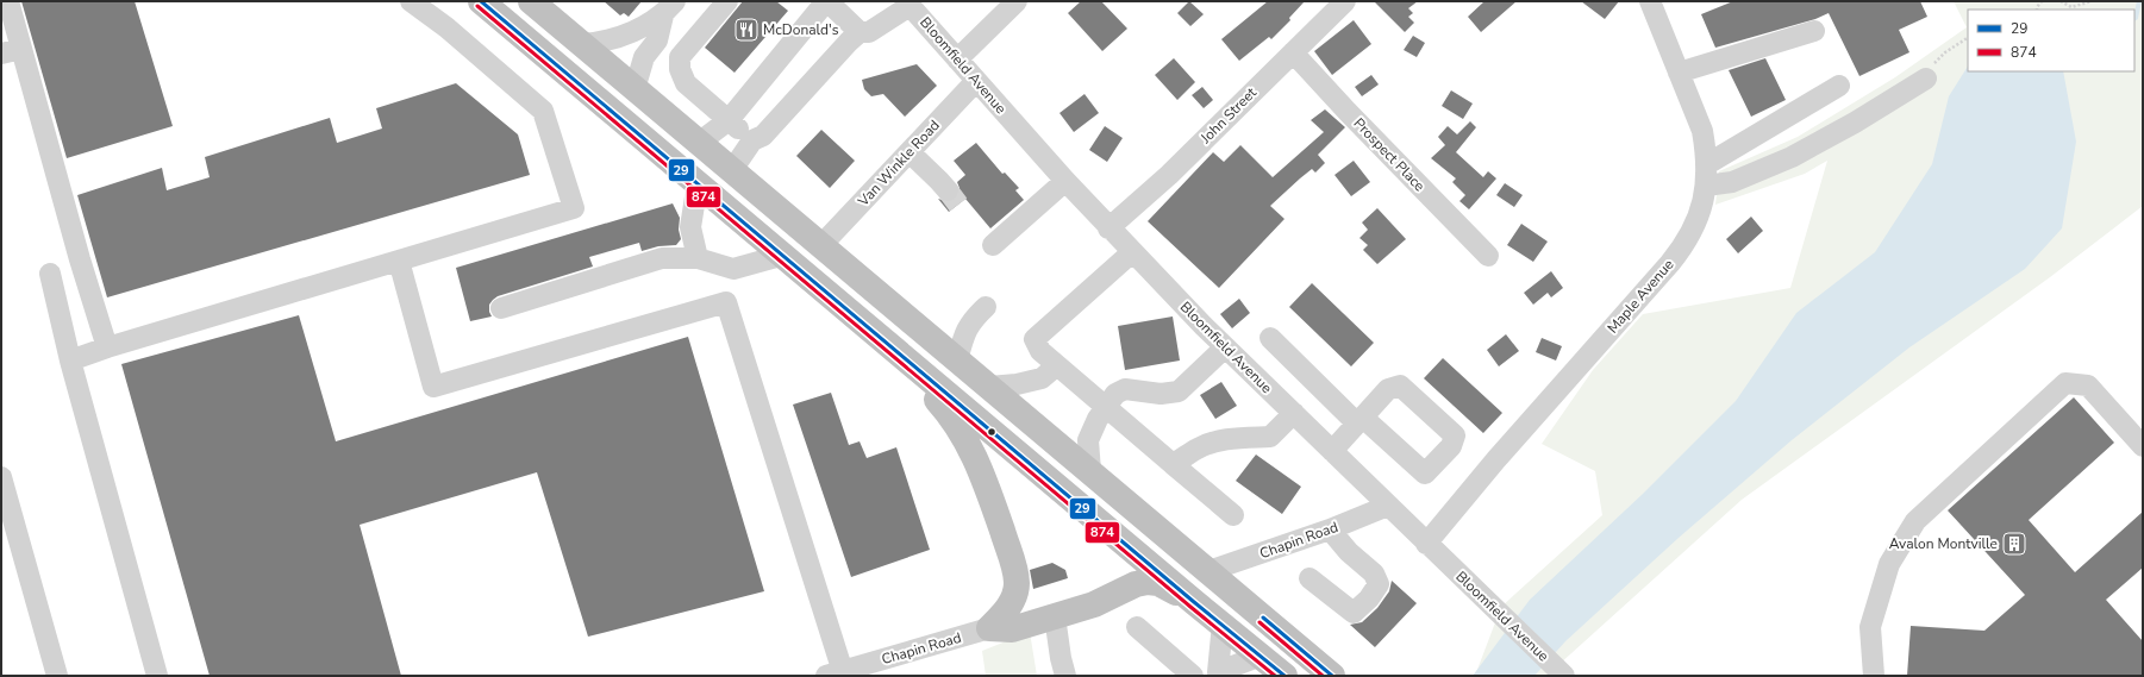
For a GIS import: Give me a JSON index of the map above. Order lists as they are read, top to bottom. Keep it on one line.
{"streets":{"street":["Bloomfield Avenue","John Street","Prospect Place","Van Winkle Road","Maple Avenue","Chapin Road"]},"crossings":[["Bloomfield Avenue","John Street"],["Bloomfield Avenue","Van Winkle Road"],["Bloomfield Avenue","Maple Avenue"],["Bloomfield Avenue","Chapin Road"],["John Street","Prospect Place"]],"places":{"restaurant":["McDonald's"],"building":["Avalon Montville"]},"lines":["transit line 29","transit line 874"],"legend":["29","874"]}
